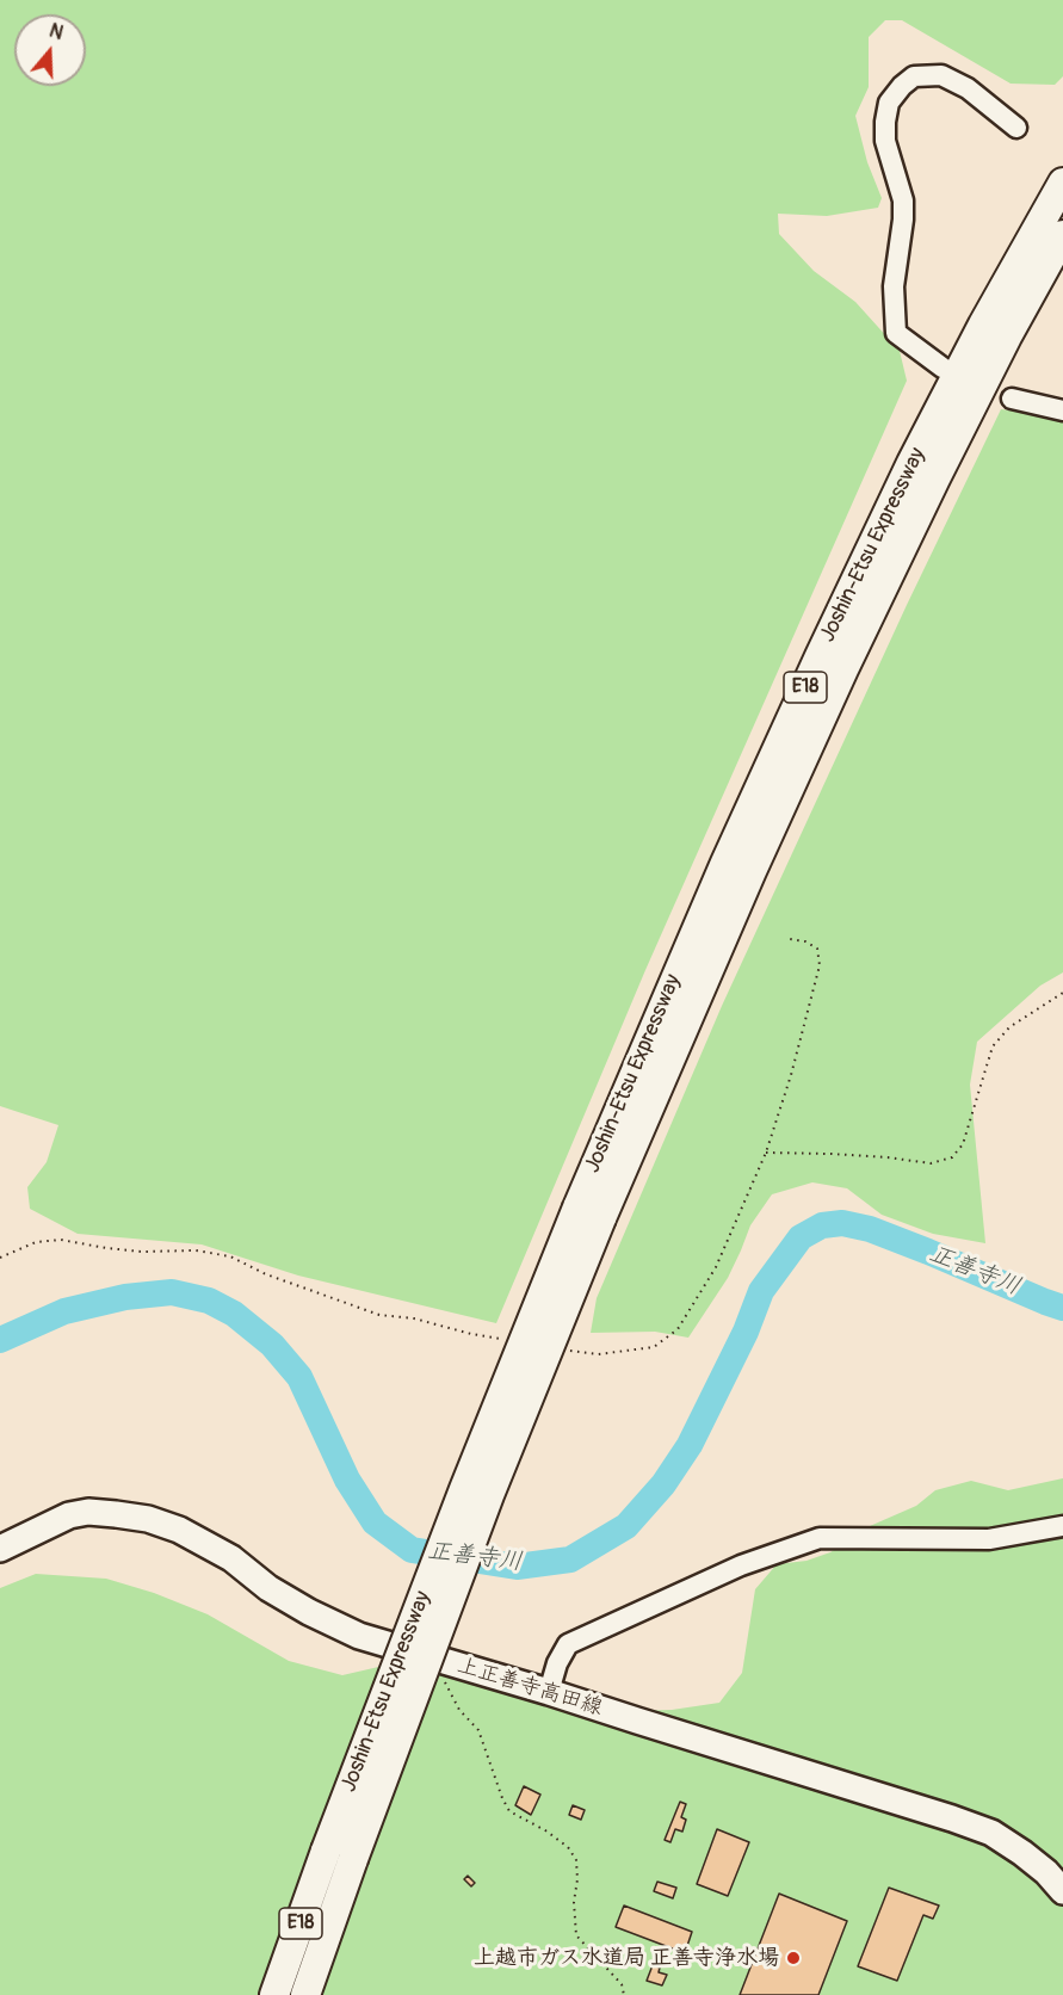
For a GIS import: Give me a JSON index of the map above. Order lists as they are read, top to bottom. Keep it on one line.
{"streets":{"highway":["Joshin-Etsu Expressway","E18"],"main road":["上正善寺高田線"]},"water":["正善寺川"],"places":["上越市ガス水道局 正善寺浄水場"],"north":"top"}
